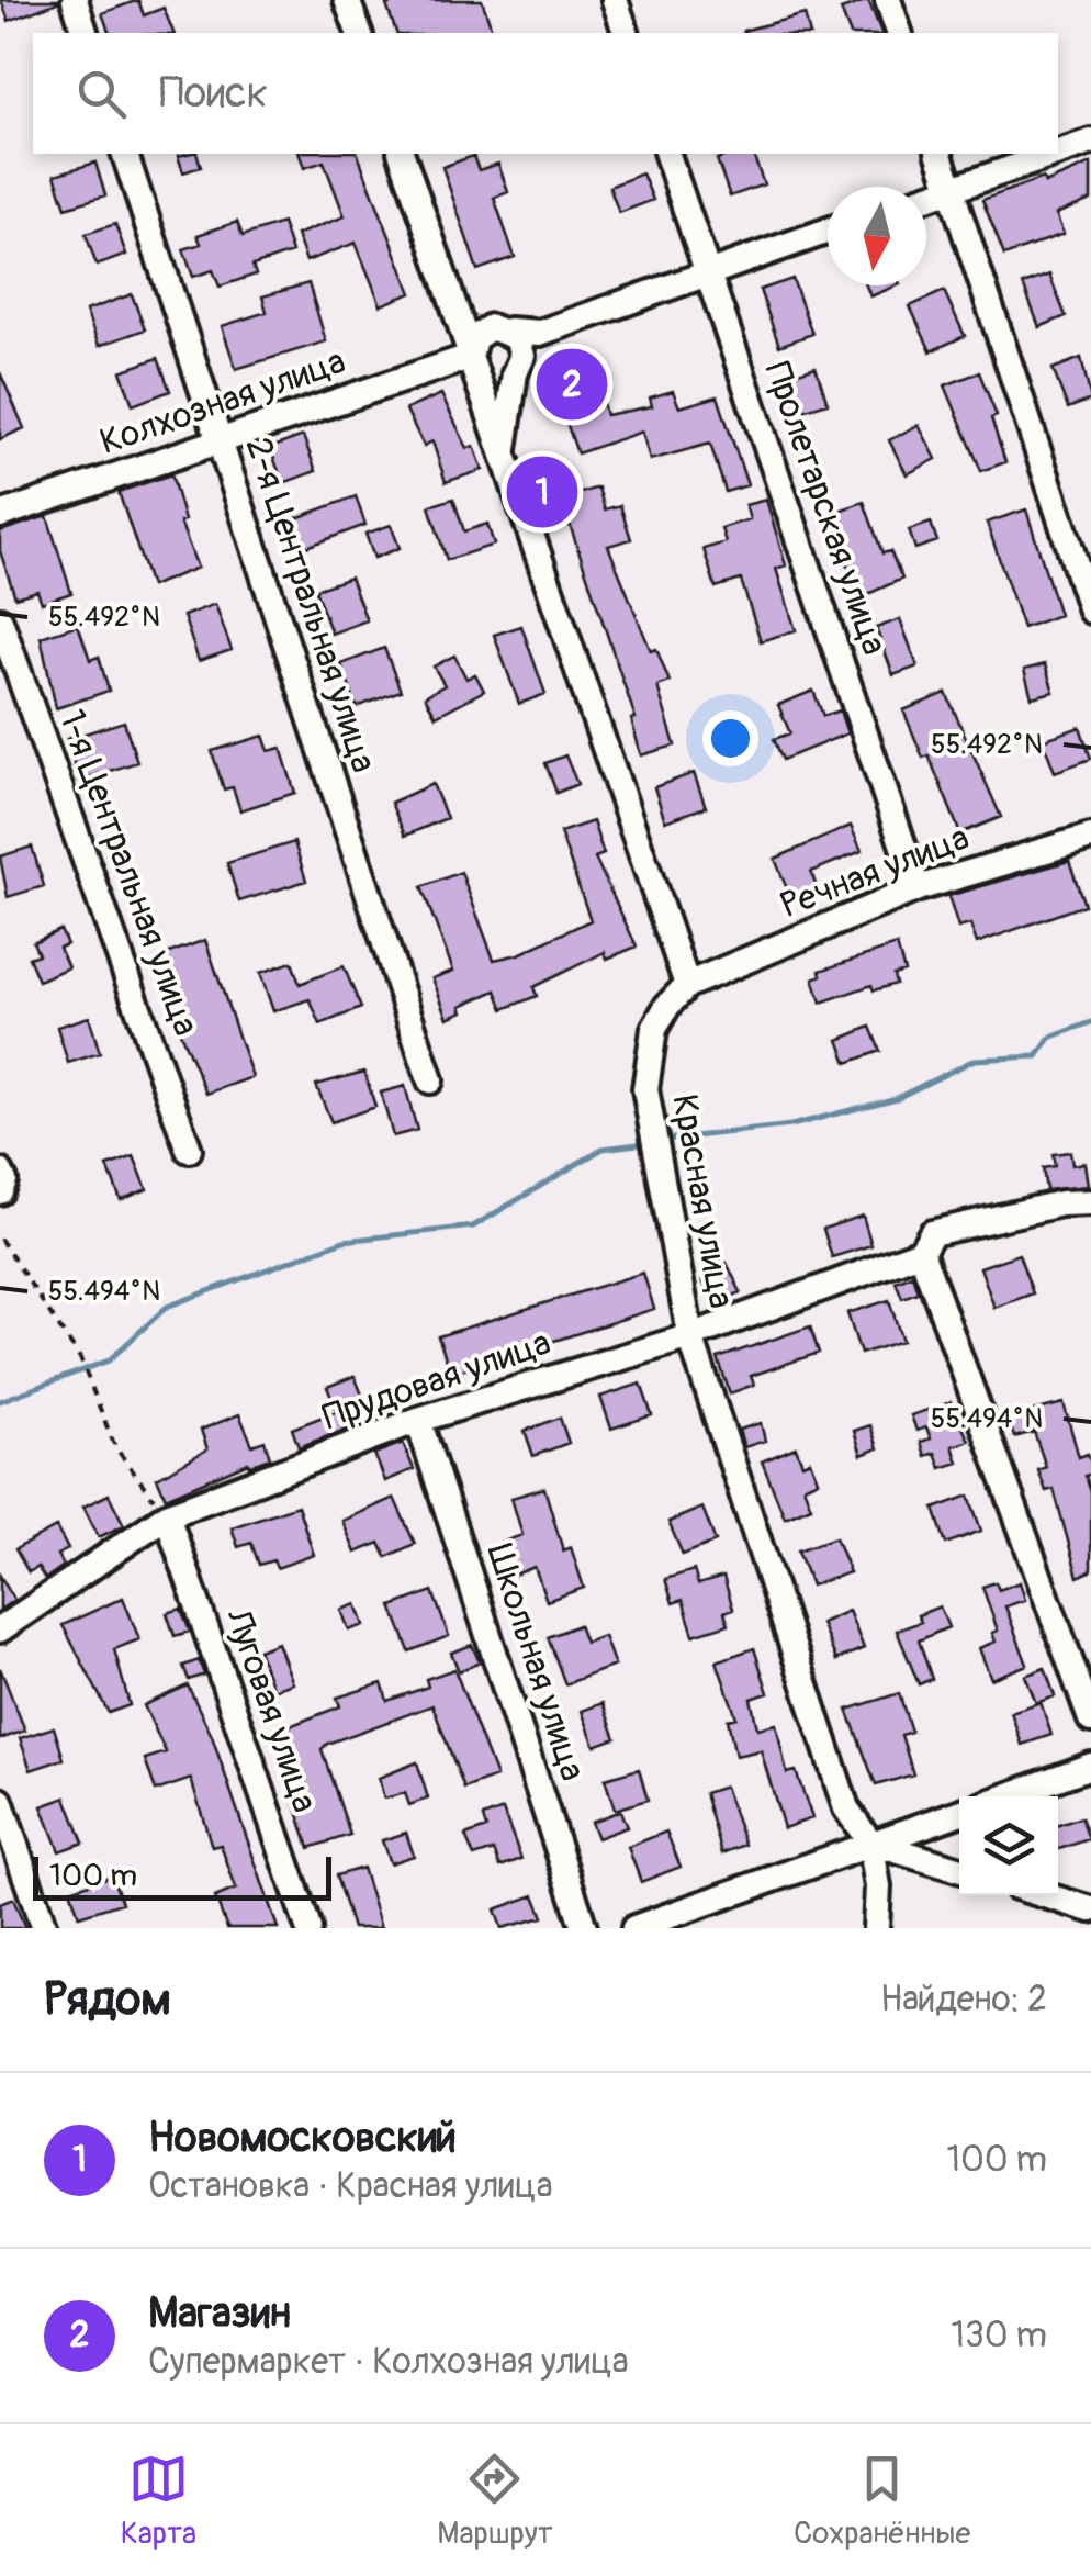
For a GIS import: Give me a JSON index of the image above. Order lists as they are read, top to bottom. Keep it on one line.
{"streets":{"street":["Колхозная улица","Пролетарская улица","2-я Центральная улица","Речная улица","1-я Центральная улица","Красная улица","Прудовая улица","Школьная улица","Луговая улица"]},"crossings":[["Колхозная улица","2-я Центральная улица"],["Пролетарская улица","Речная улица"],["Речная улица","Красная улица"],["Красная улица","Прудовая улица"],["Прудовая улица","Школьная улица"],["Прудовая улица","Луговая улица"]],"scale_bar":"100 m","north":"bottom","page":{"search":"Поиск","pins":["2","1"],"scale":"100 m","heading":["Рядом","Найдено: 2"],"list":[{"mark":"1","name":"Новомосковский","note":"Остановка · Красная улица","value":"100 m"},{"mark":"2","name":"Магазин","note":"Супермаркет · Колхозная улица","value":"130 m"}],"nav":["Карта","Маршрут","Сохранённые"]},"coordinates":["55.492°N","55.494°N"]}
